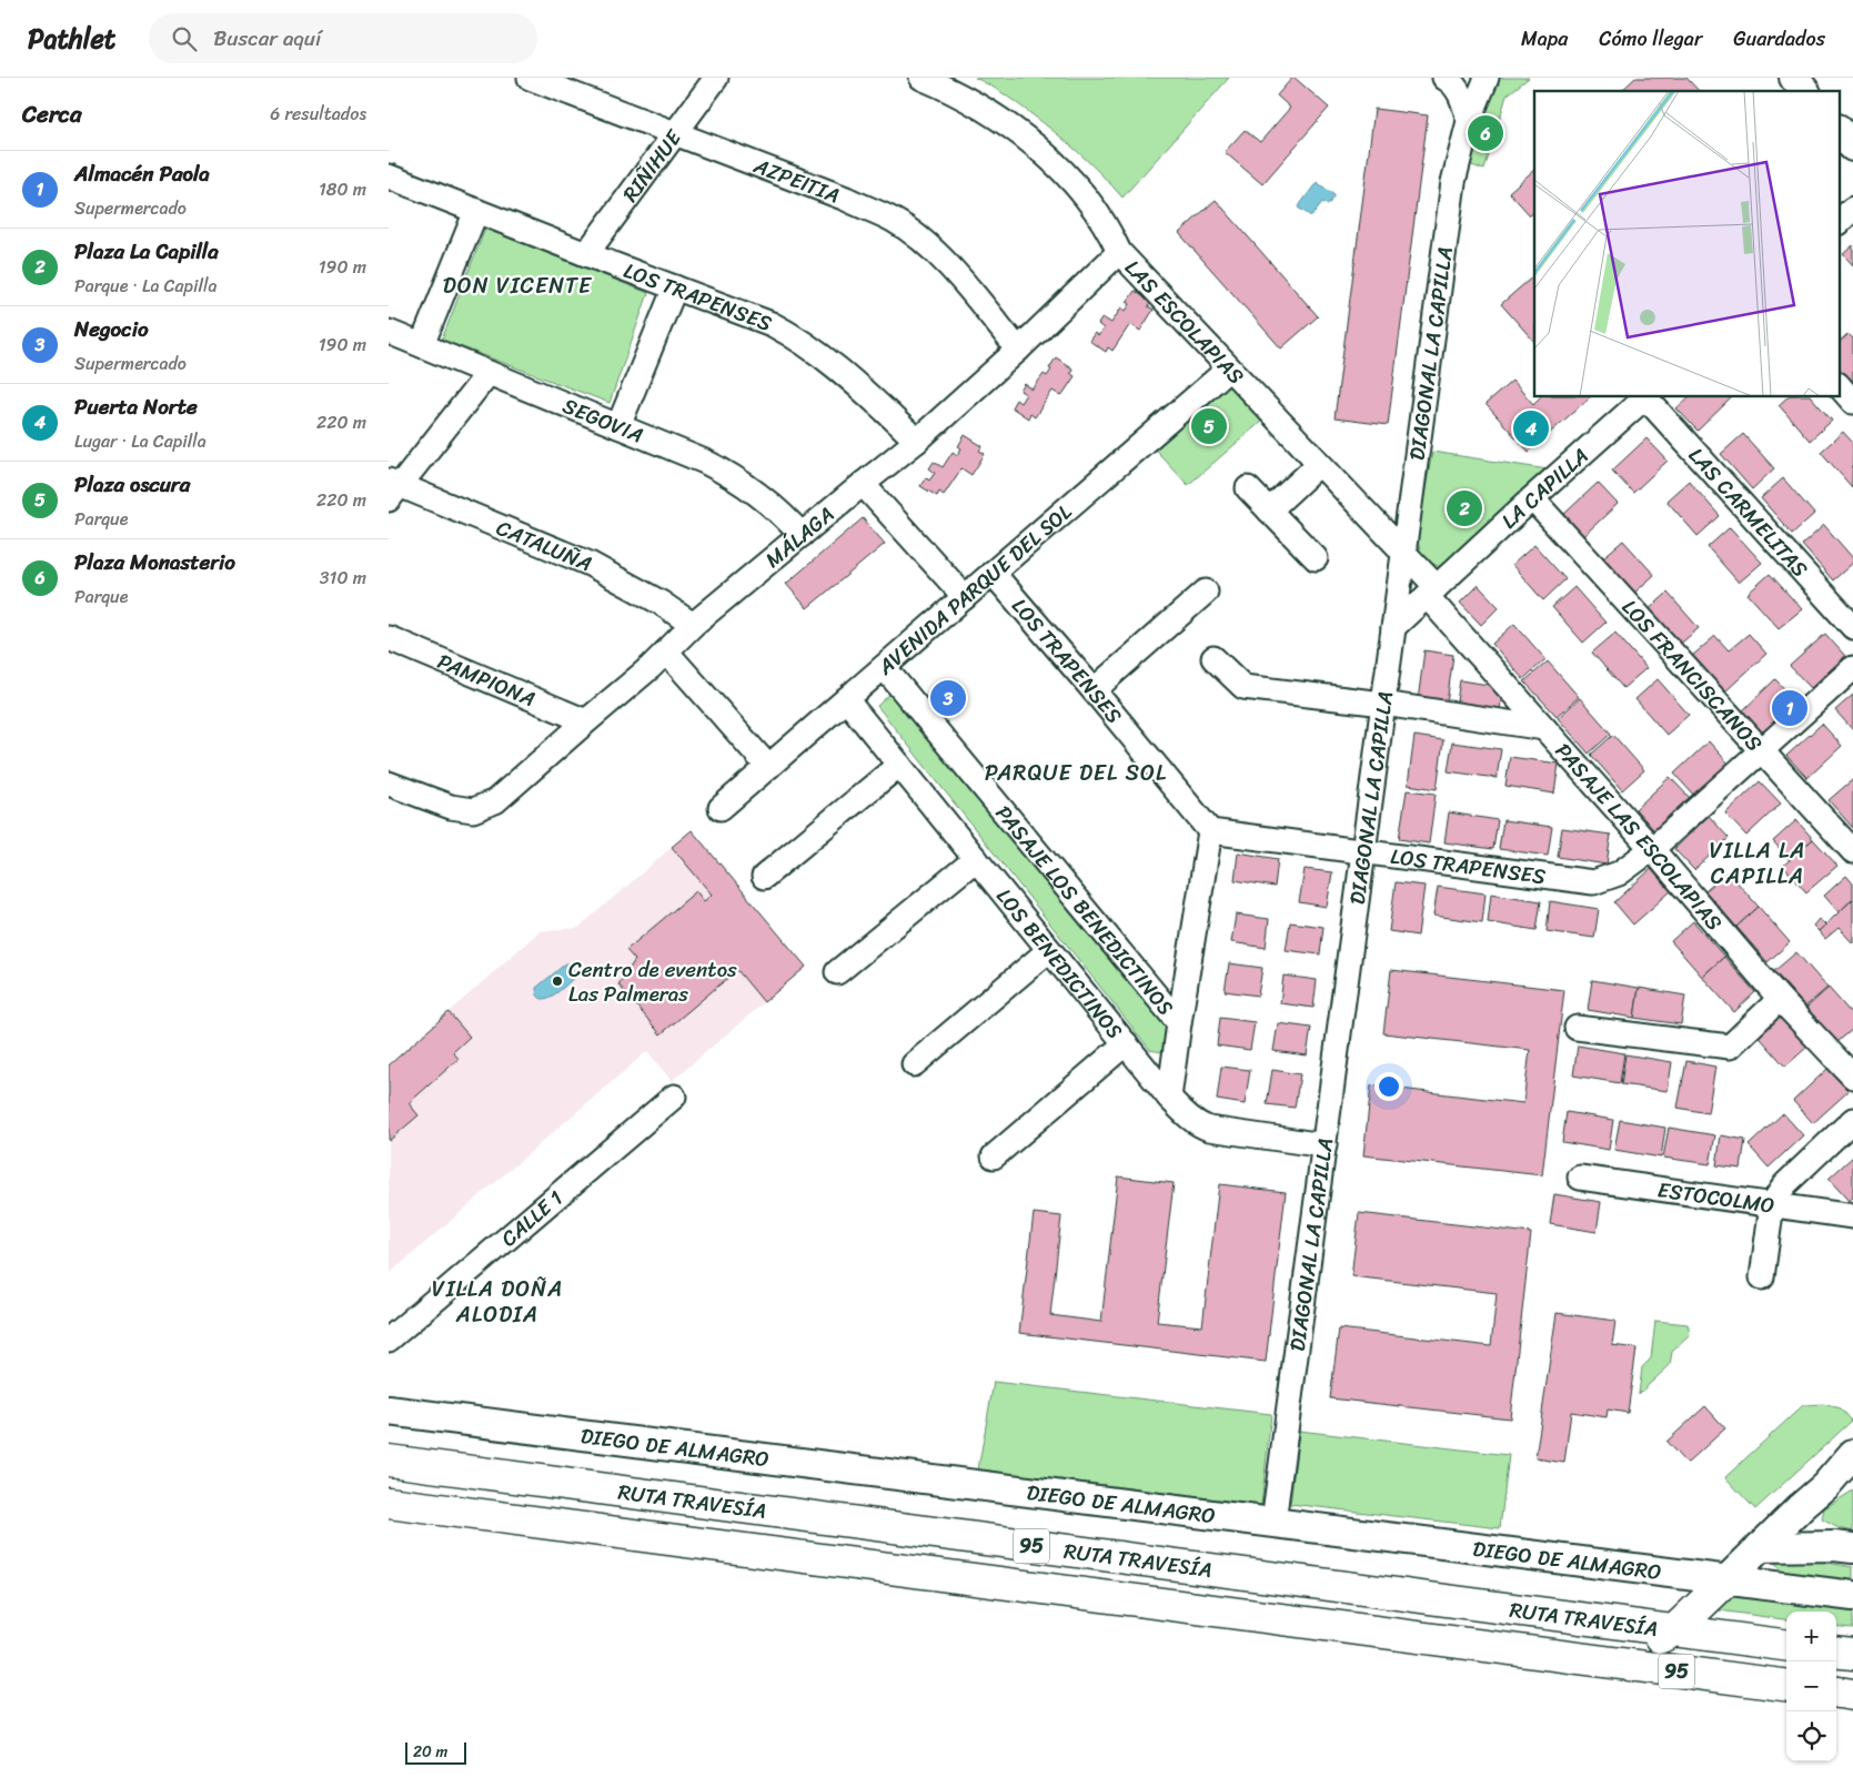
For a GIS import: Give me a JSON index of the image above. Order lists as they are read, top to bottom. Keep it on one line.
{"streets":{"highway":["RUTA TRAVESÍA","95"],"main road":["DIEGO DE ALMAGRO"],"street":["RIÑIHUE","AZPEITIA","LOS TRAPENSES","LAS ESCOLAPIAS","DIAGONAL LA CAPILLA","SEGOVIA","LA CAPILLA","LAS CARMELITAS","MÁLAGA","CATALUÑA","AVENIDA PARQUE DEL SOL","LOS FRANCISCANOS","PAMPIONA","PASAJE LAS ESCOLAPIAS","PASAJE LOS BENEDICTINOS","LOS BENEDICTINOS","ESTOCOLMO","CALLE 1"]},"crossings":[["RIÑIHUE","AZPEITIA"],["RIÑIHUE","LOS TRAPENSES"],["AZPEITIA","MÁLAGA"],["LOS TRAPENSES","DIAGONAL LA CAPILLA"],["LOS TRAPENSES","MÁLAGA"],["LOS TRAPENSES","AVENIDA PARQUE DEL SOL"],["LOS TRAPENSES","LOS FRANCISCANOS"],["LOS TRAPENSES","PASAJE LAS ESCOLAPIAS"],["LAS ESCOLAPIAS","DIAGONAL LA CAPILLA"],["LAS ESCOLAPIAS","LA CAPILLA"],["LAS ESCOLAPIAS","MÁLAGA"],["LAS ESCOLAPIAS","AVENIDA PARQUE DEL SOL"],["LAS ESCOLAPIAS","PASAJE LAS ESCOLAPIAS"],["DIAGONAL LA CAPILLA","LA CAPILLA"],["DIAGONAL LA CAPILLA","LOS BENEDICTINOS"],["DIAGONAL LA CAPILLA","DIEGO DE ALMAGRO"],["SEGOVIA","MÁLAGA"],["LA CAPILLA","LOS FRANCISCANOS"],["LA CAPILLA","PASAJE LAS ESCOLAPIAS"],["MÁLAGA","CATALUÑA"],["MÁLAGA","PAMPIONA"],["AVENIDA PARQUE DEL SOL","PASAJE LOS BENEDICTINOS"],["AVENIDA PARQUE DEL SOL","LOS BENEDICTINOS"]],"districts":["DON VICENTE","PARQUE DEL SOL","VILLA LA CAPILLA","VILLA DOÑA ALODIA"],"places":["Centro de eventos Las Palmeras"],"scale_bar":"20 m","page":{"header":"Pathlet","search":"Buscar aquí","nav":["Mapa","Cómo llegar","Guardados"],"heading":["Cerca","6 resultados"],"pins":["6","5","4","2","3","1"],"list":[{"mark":"1","name":"Almacén Paola","note":"Supermercado","value":"180 m"},{"mark":"2","name":"Plaza La Capilla","note":"Parque · La Capilla","value":"190 m"},{"mark":"3","name":"Negocio","note":"Supermercado","value":"190 m"},{"mark":"4","name":"Puerta Norte","note":"Lugar · La Capilla","value":"220 m"},{"mark":"5","name":"Plaza oscura","note":"Parque","value":"220 m"},{"mark":"6","name":"Plaza Monasterio","note":"Parque","value":"310 m"}],"map_buttons":["+","−"],"scale":"20 m"}}
